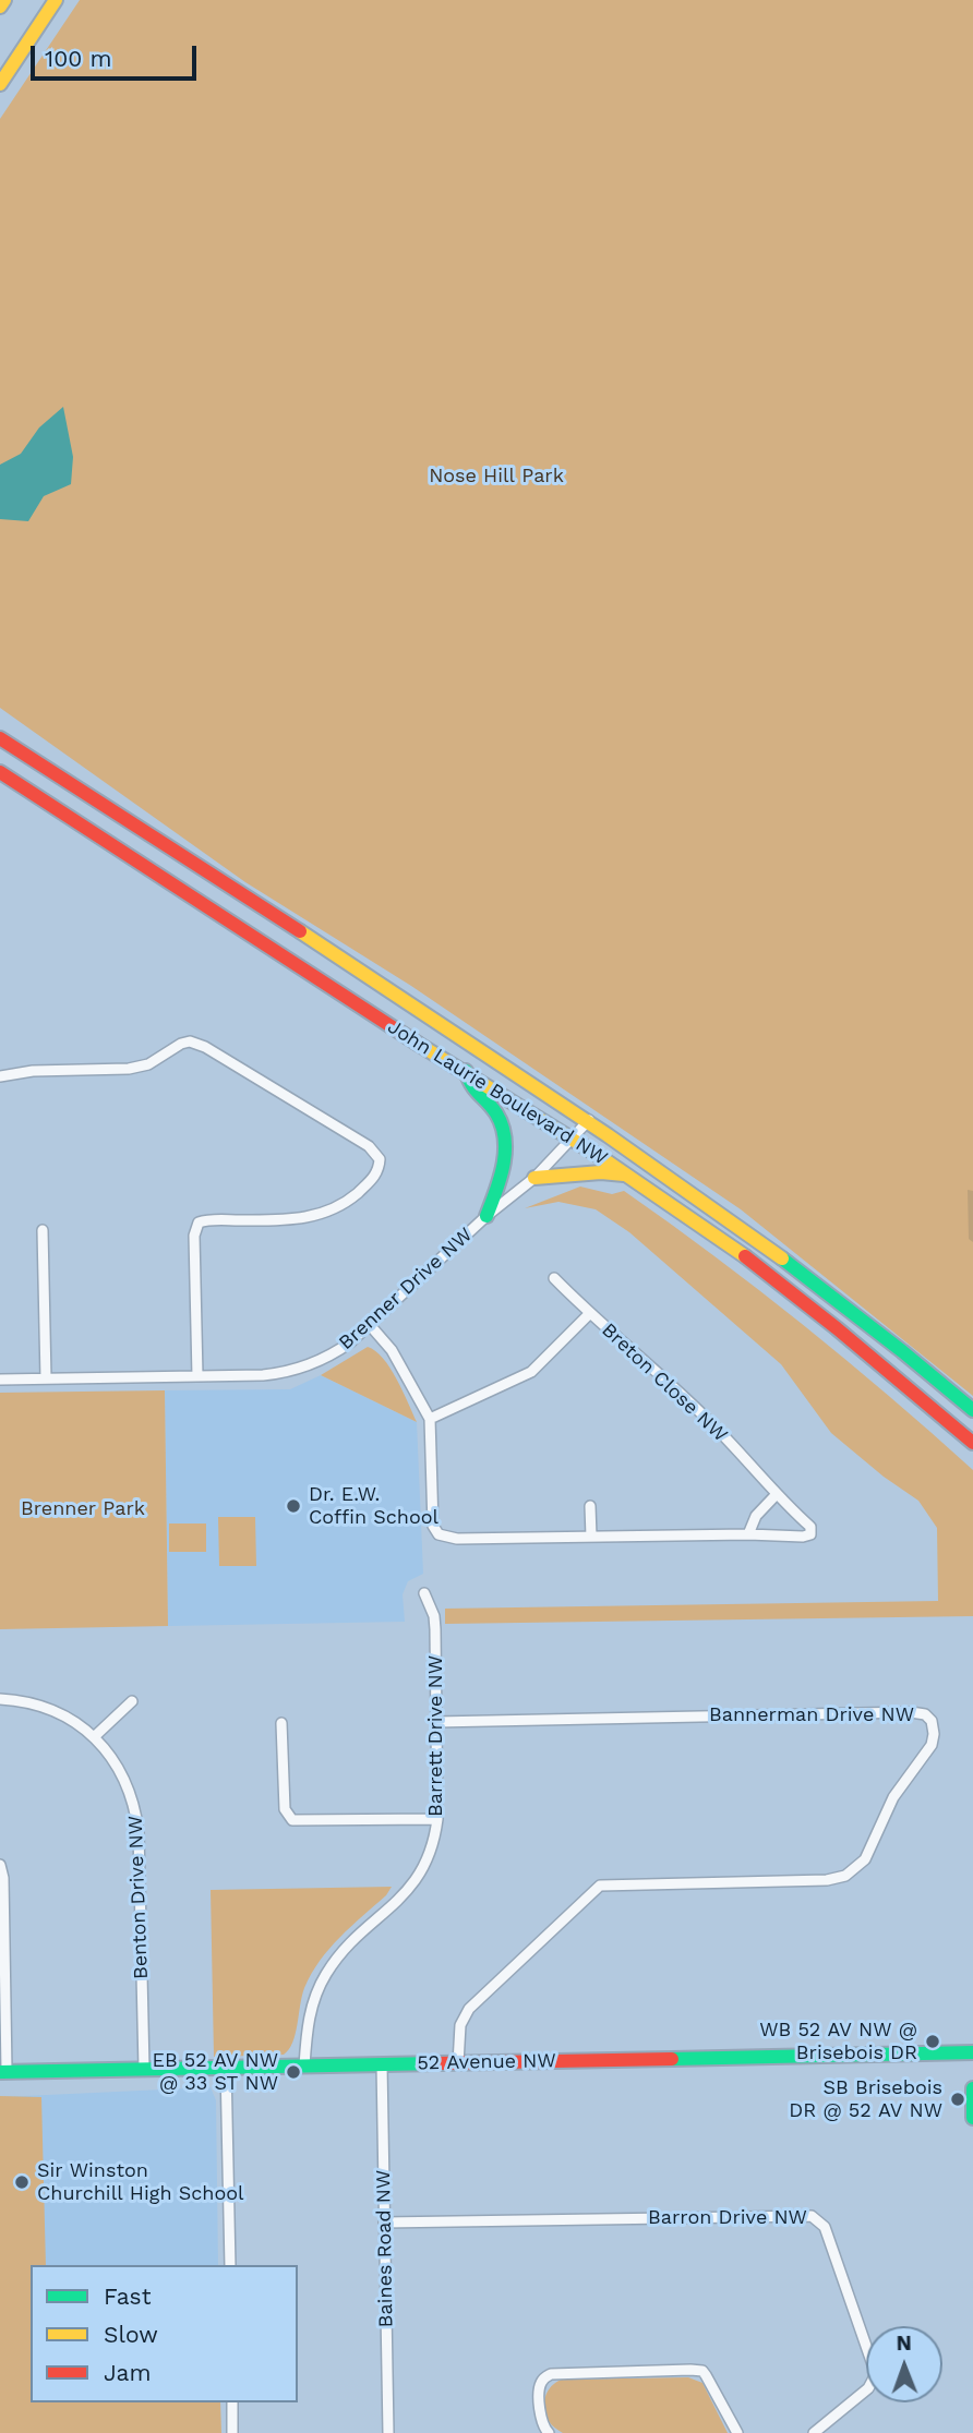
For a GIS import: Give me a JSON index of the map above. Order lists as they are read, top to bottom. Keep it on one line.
{"streets":{"main road":["John Laurie Boulevard NW","52 Avenue NW"],"street":["Brenner Drive NW","Breton Close NW","Bannerman Drive NW","Barrett Drive NW","Benton Drive NW","Barron Drive NW","Baines Road NW"]},"crossings":[["John Laurie Boulevard NW","Brenner Drive NW"],["Brenner Drive NW","Breton Close NW"],["Bannerman Drive NW","Barrett Drive NW"],["Bannerman Drive NW","52 Avenue NW"],["Barrett Drive NW","52 Avenue NW"],["Benton Drive NW","52 Avenue NW"],["52 Avenue NW","Baines Road NW"],["Barron Drive NW","Baines Road NW"]],"parks":["Nose Hill Park","Brenner Park"],"places":["Dr. E.W. Coffin School","WB 52 AV NW @ Brisebois DR","EB 52 AV NW @ 33 ST NW","SB Brisebois DR @ 52 AV NW","Sir Winston Churchill High School"],"legend":["Fast","Slow","Jam"],"scale_bar":"100 m","north":"top"}
